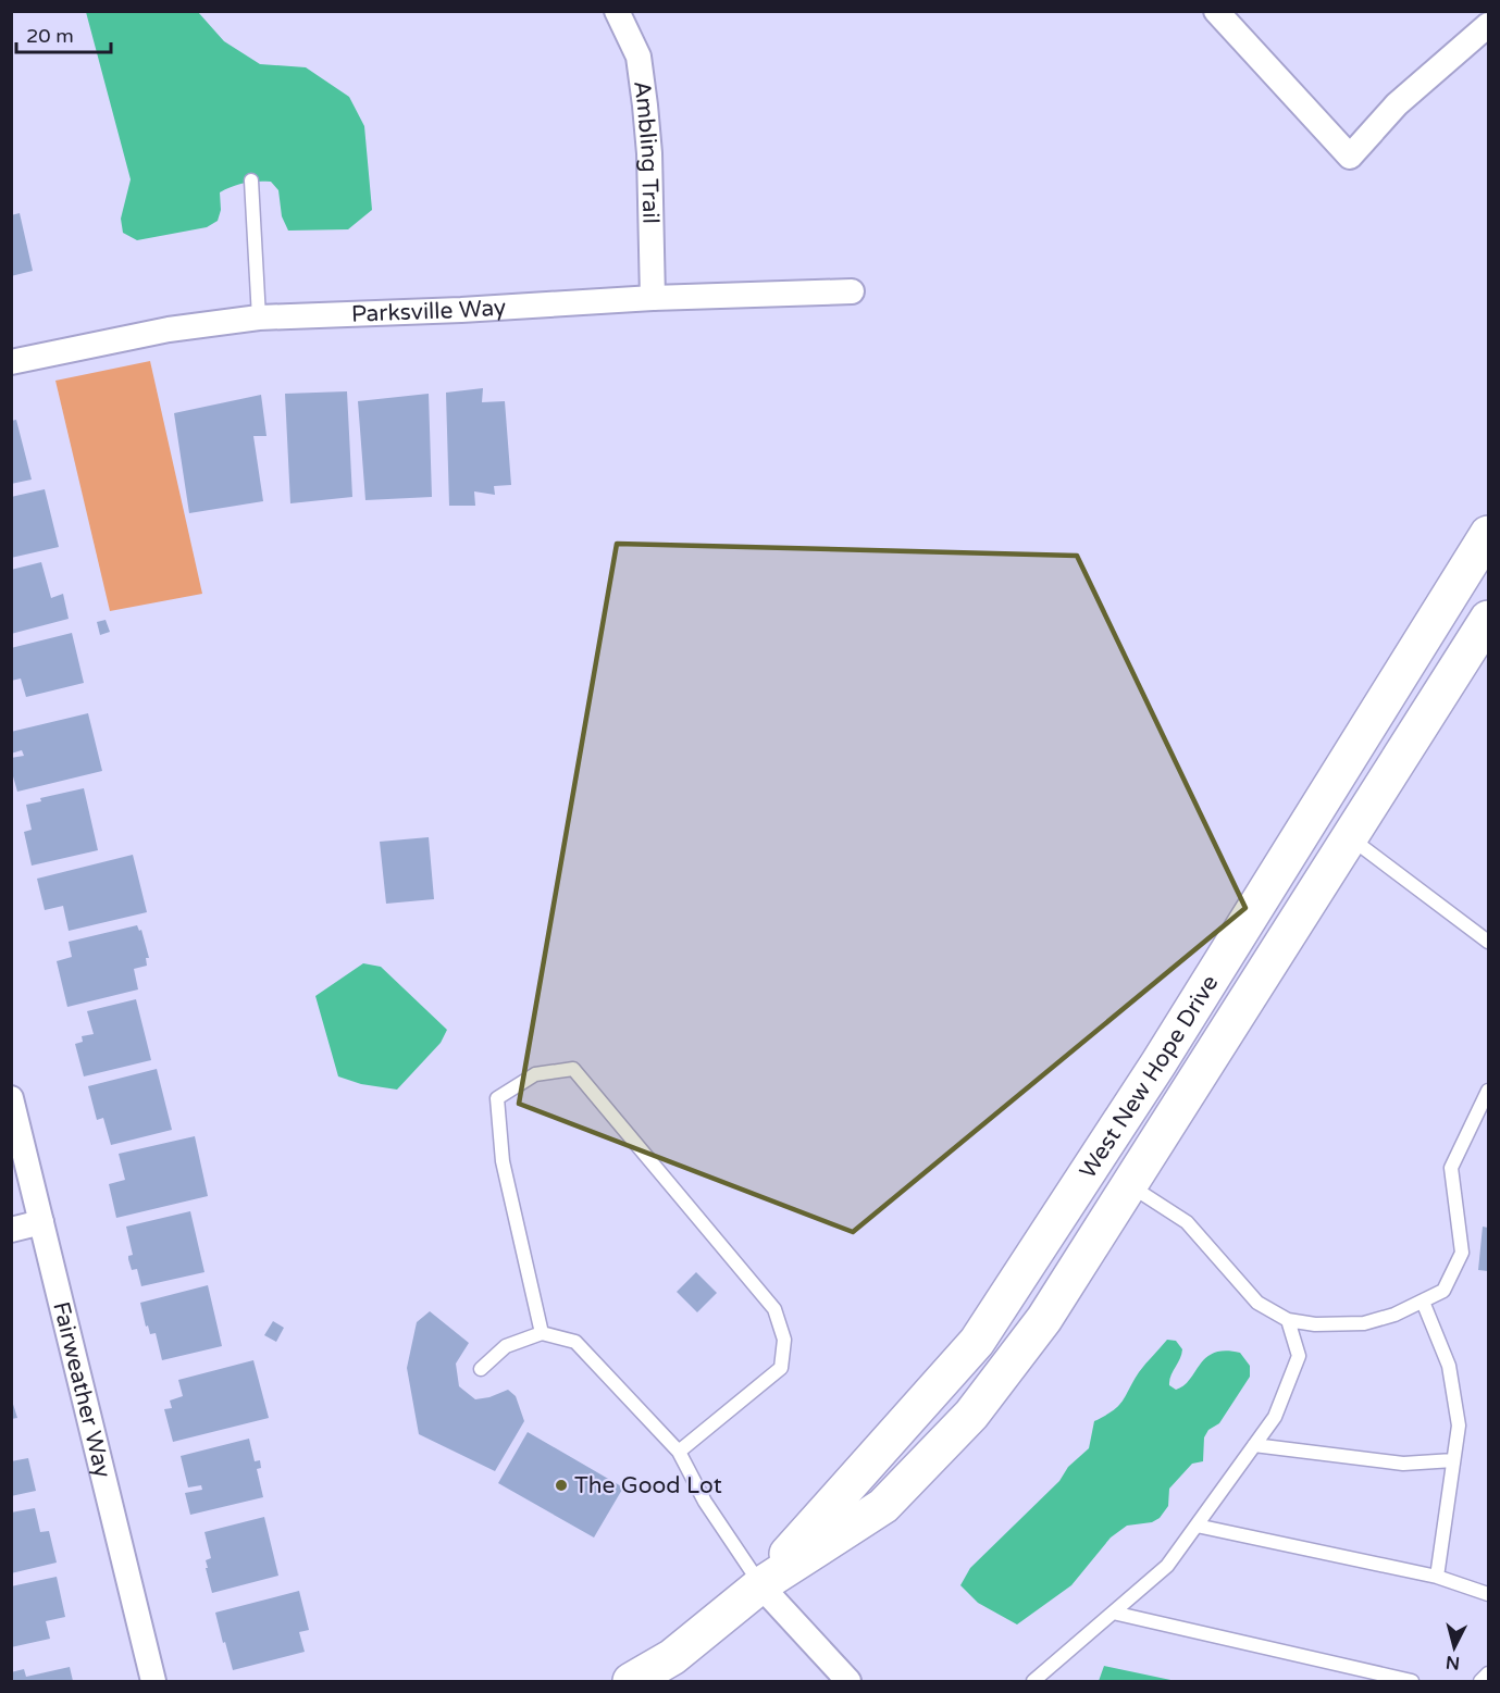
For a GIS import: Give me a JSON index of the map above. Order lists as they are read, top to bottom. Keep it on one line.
{"streets":{"main road":["West New Hope Drive"],"street":["Ambling Trail","Parksville Way","Fairweather Way"]},"crossings":[["Ambling Trail","Parksville Way"]],"places":["The Good Lot"],"scale_bar":"20 m","north":"bottom"}
